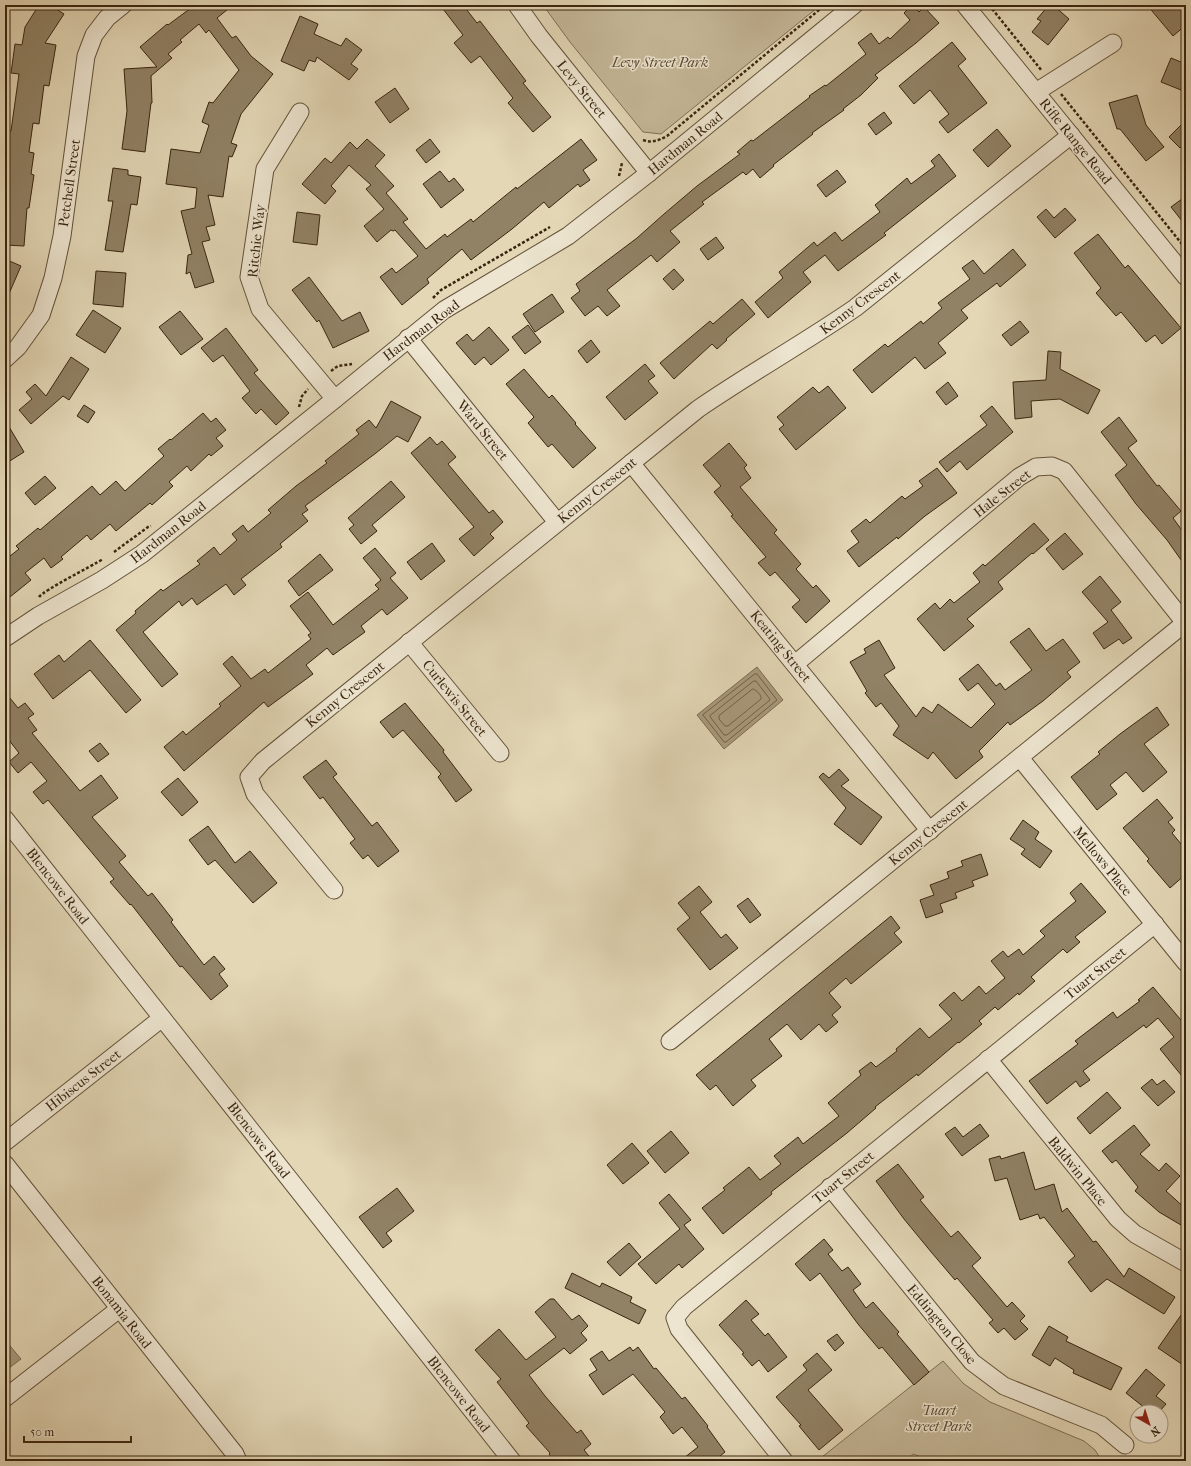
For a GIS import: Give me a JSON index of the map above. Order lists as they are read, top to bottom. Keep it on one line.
{"streets":{"street":["Levy Street","Rifle Range Road","Hardman Road","Petchell Street","Ritchie Way","Kenny Crescent","Ward Street","Hale Street","Keating Street","Curlewis Street","Mellows Place","Blencowe Road","Tuart Street","Hibiscus Street","Baldwin Place","Bonamia Road","Eddington Close"]},"crossings":[["Levy Street","Hardman Road"],["Rifle Range Road","Kenny Crescent"],["Hardman Road","Ritchie Way"],["Hardman Road","Ward Street"],["Kenny Crescent","Ward Street"],["Kenny Crescent","Hale Street"],["Kenny Crescent","Keating Street"],["Kenny Crescent","Curlewis Street"],["Kenny Crescent","Mellows Place"],["Hale Street","Keating Street"],["Mellows Place","Tuart Street"],["Blencowe Road","Hibiscus Street"],["Tuart Street","Baldwin Place"],["Tuart Street","Eddington Close"]],"parks":["Levy Street Park","Tuart Street Park"],"scale_bar":"50 m","north":"bottom right"}
